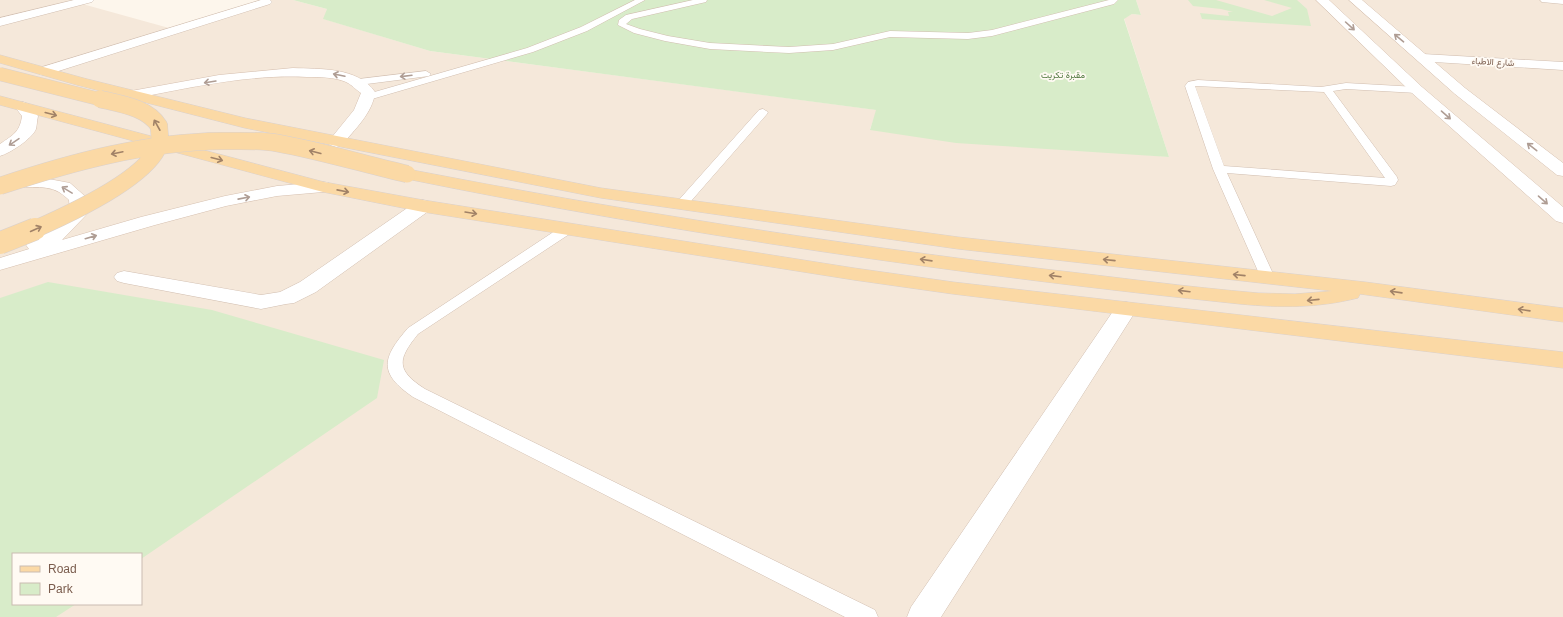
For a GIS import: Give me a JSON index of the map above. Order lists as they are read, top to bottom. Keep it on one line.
{"streets":{"street":["شارع الاطباء"]},"parks":["مقبرة تكريت"],"legend":["Road","Park"]}
